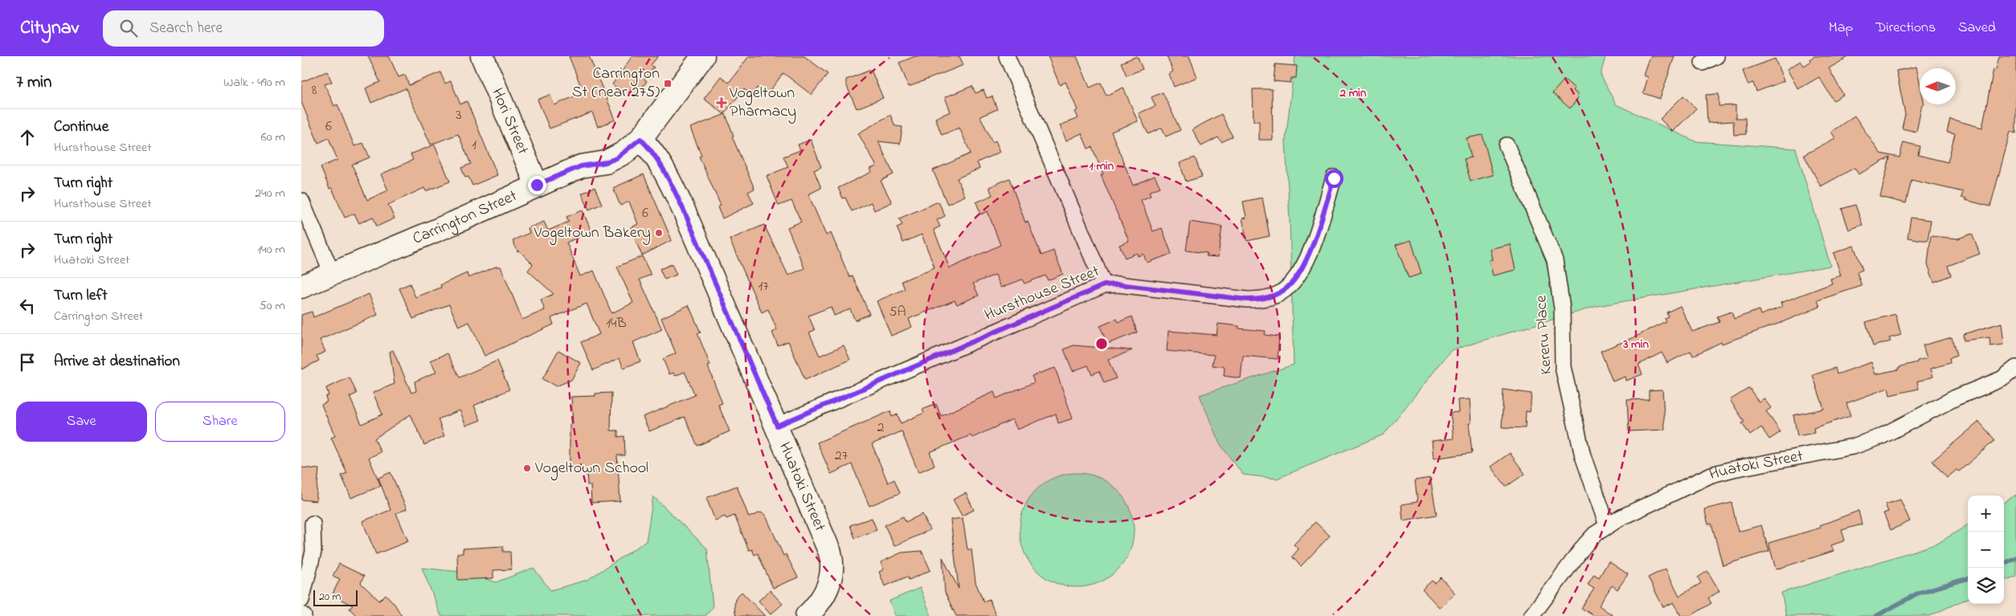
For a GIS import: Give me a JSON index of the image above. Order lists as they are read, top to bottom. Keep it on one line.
{"streets":{"main road":["Hori Street","Carrington Street","Huatoki Street"],"street":["Hursthouse Street","Kereru Place"]},"crossings":[["Hori Street","Carrington Street"],["Carrington Street","Huatoki Street"],["Hursthouse Street","Huatoki Street"],["Kereru Place","Huatoki Street"]],"places":{"transit":["Carrington St (near 275)"],"health":["Vogeltown Pharmacy"],"other":["Vogeltown Bakery","Vogeltown School"]},"house_numbers":["8","3","6","1","6","17","5A","14B","2","27"],"scale_bar":"20 m","north":"left","page":{"header":"Citynav","search":"Search here","nav":["Map","Directions","Saved"],"heading":["7 min","Walk · 490 m"],"list":[["Continue","Hursthouse Street","60 m"],["Turn right","Hursthouse Street","240 m"],["Turn right","Huatoki Street","140 m"],["Turn left","Carrington Street","50 m"],"Arrive at destination"],"buttons":["Save","Share"],"map_buttons":["+","−"],"scale":"20 m"},"rings":["2 min","1 min","3 min"]}
